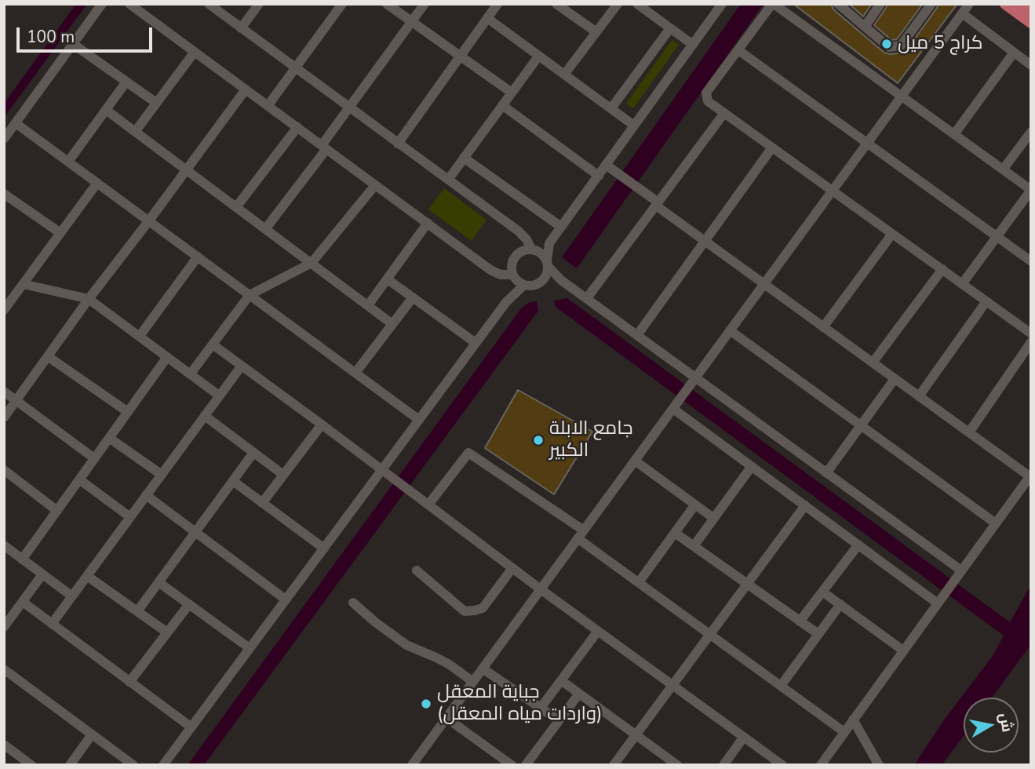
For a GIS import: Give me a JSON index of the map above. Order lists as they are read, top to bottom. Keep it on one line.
{"places":["كراج 5 ميل","جامع الابلة الكبير","جباية المعقل (واردات مياه المعقل)"],"scale_bar":"100 m","north":"right"}
